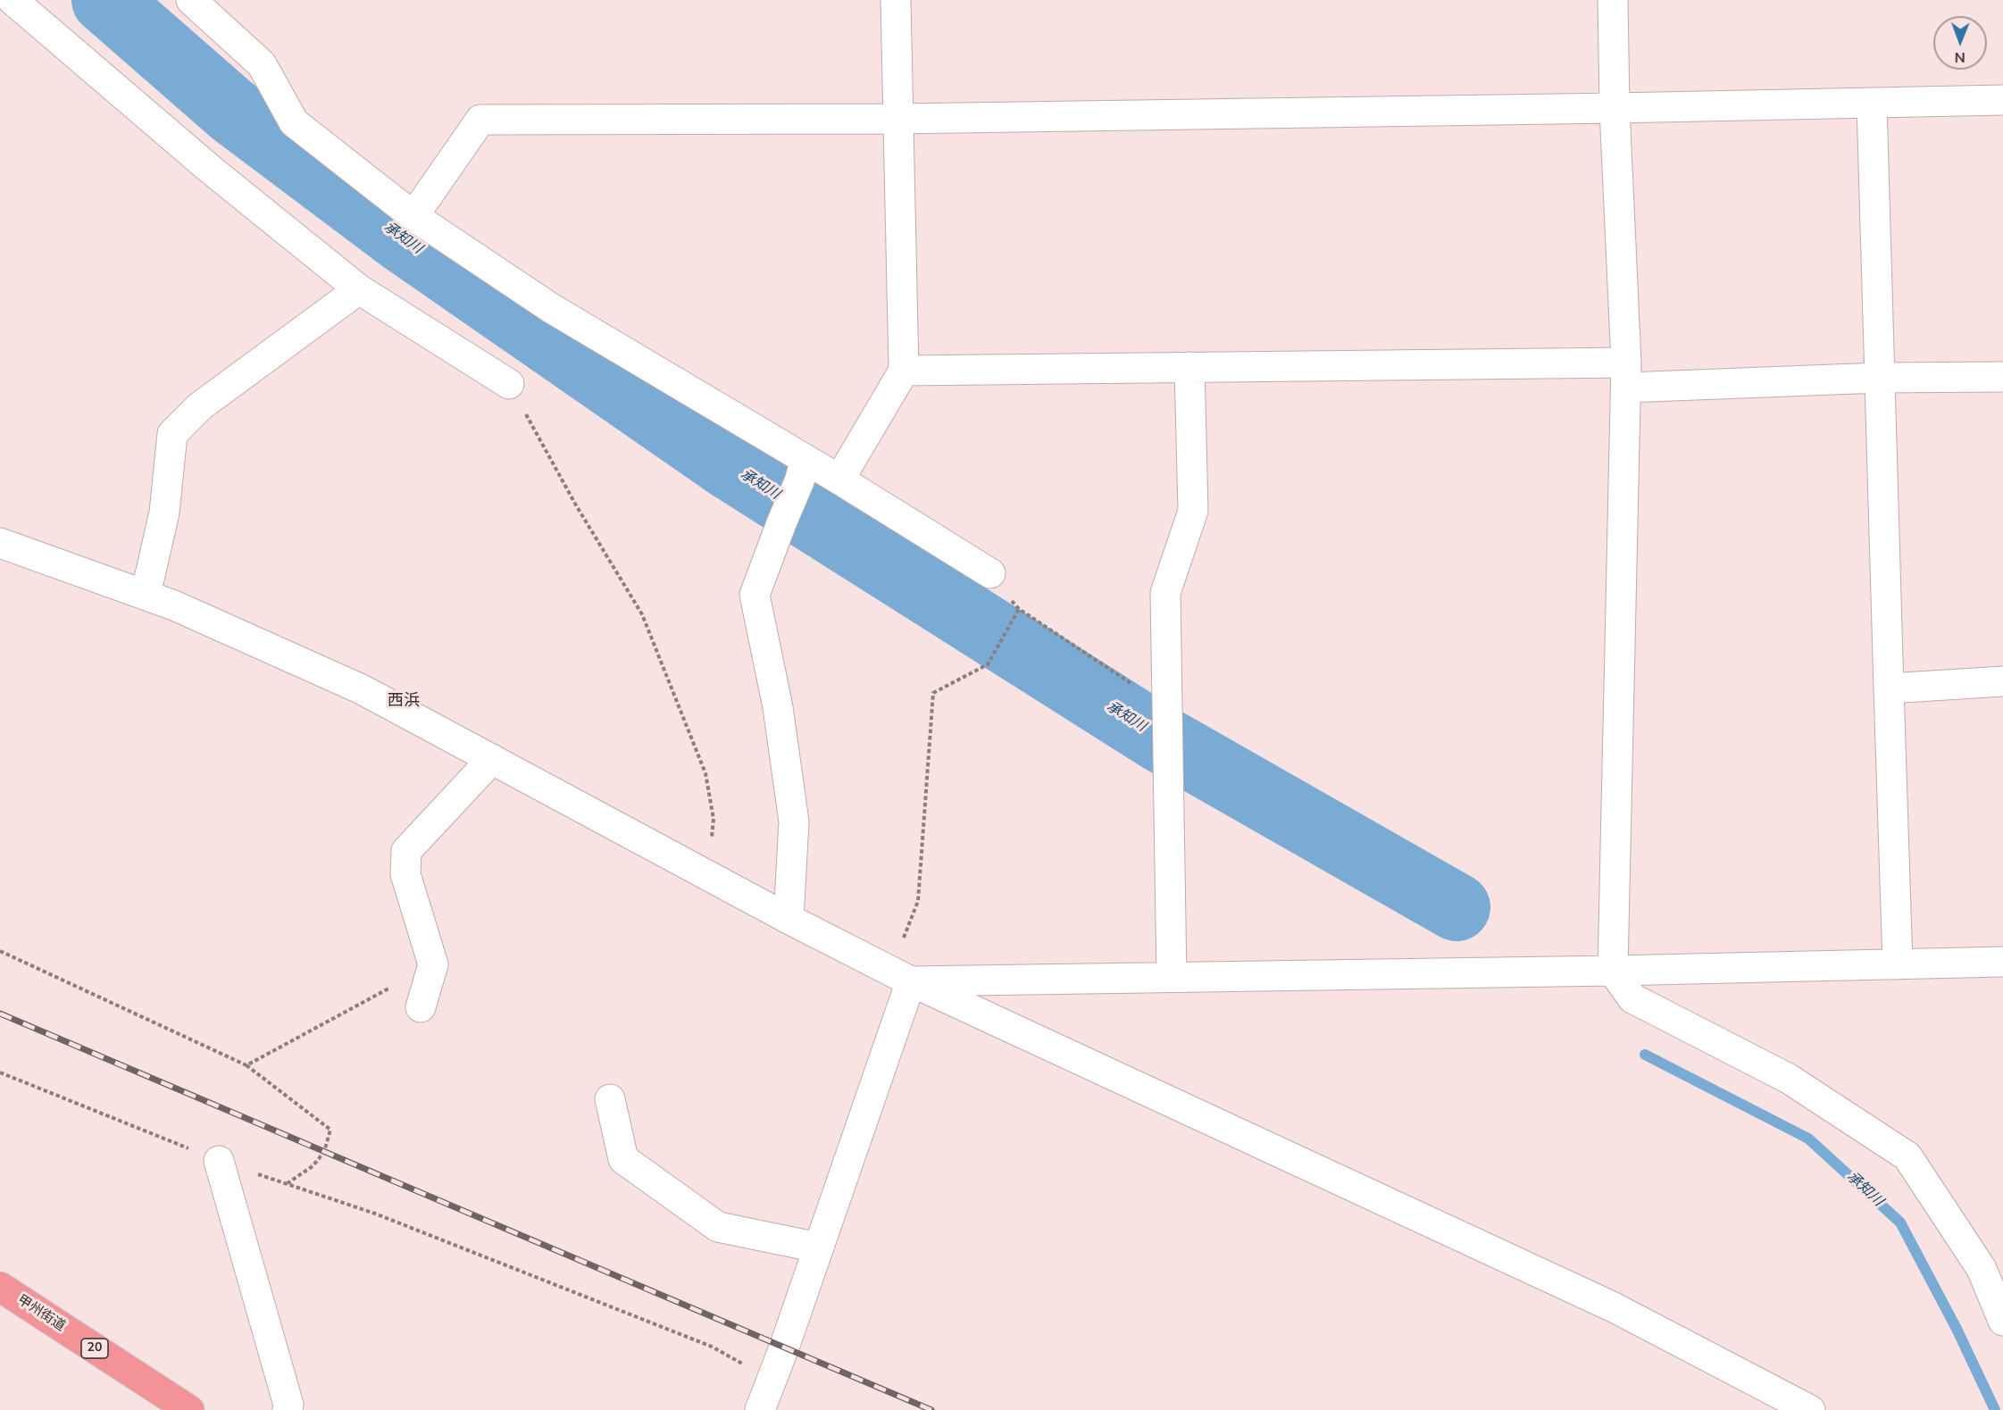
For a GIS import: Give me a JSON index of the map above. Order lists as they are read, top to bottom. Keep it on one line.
{"streets":{"highway":["甲州街道","20"]},"districts":["西浜"],"water":["承知川"],"north":"bottom"}
